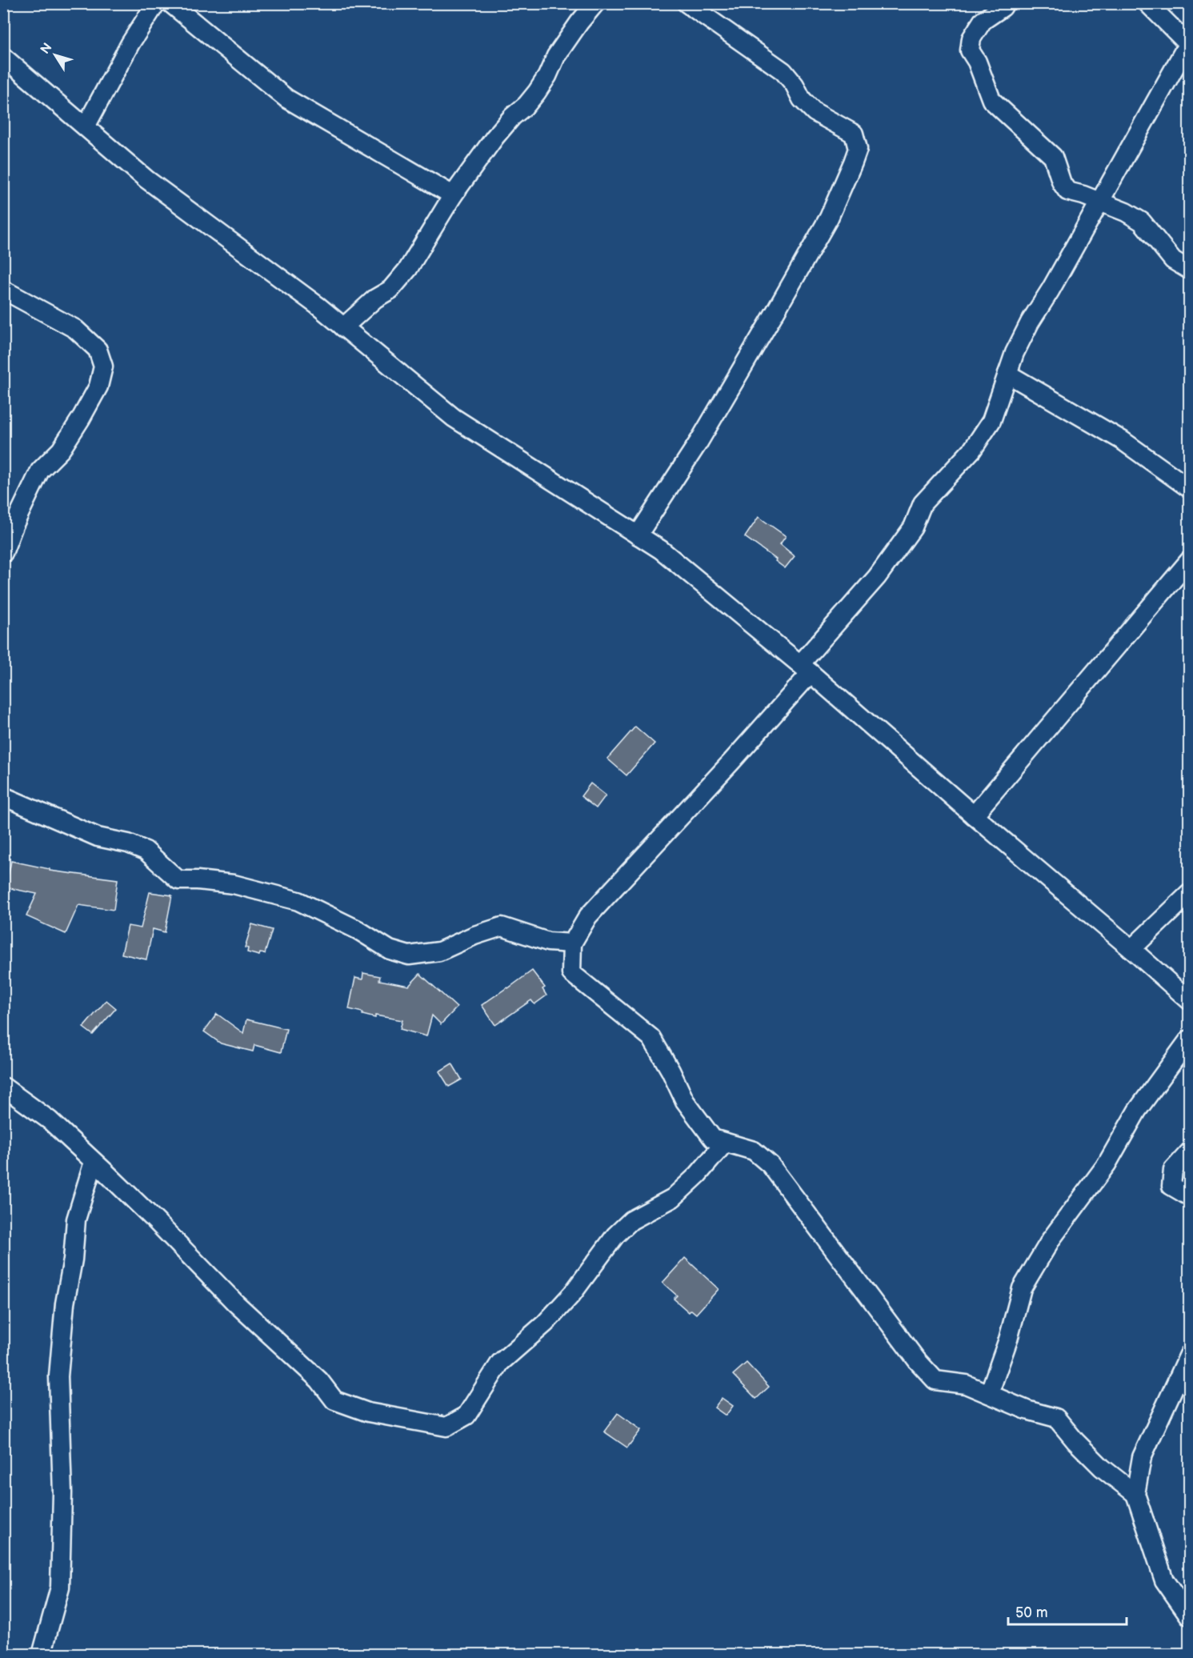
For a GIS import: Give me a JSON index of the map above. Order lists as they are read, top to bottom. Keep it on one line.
{"scale_bar":"50 m","north":"top left"}
